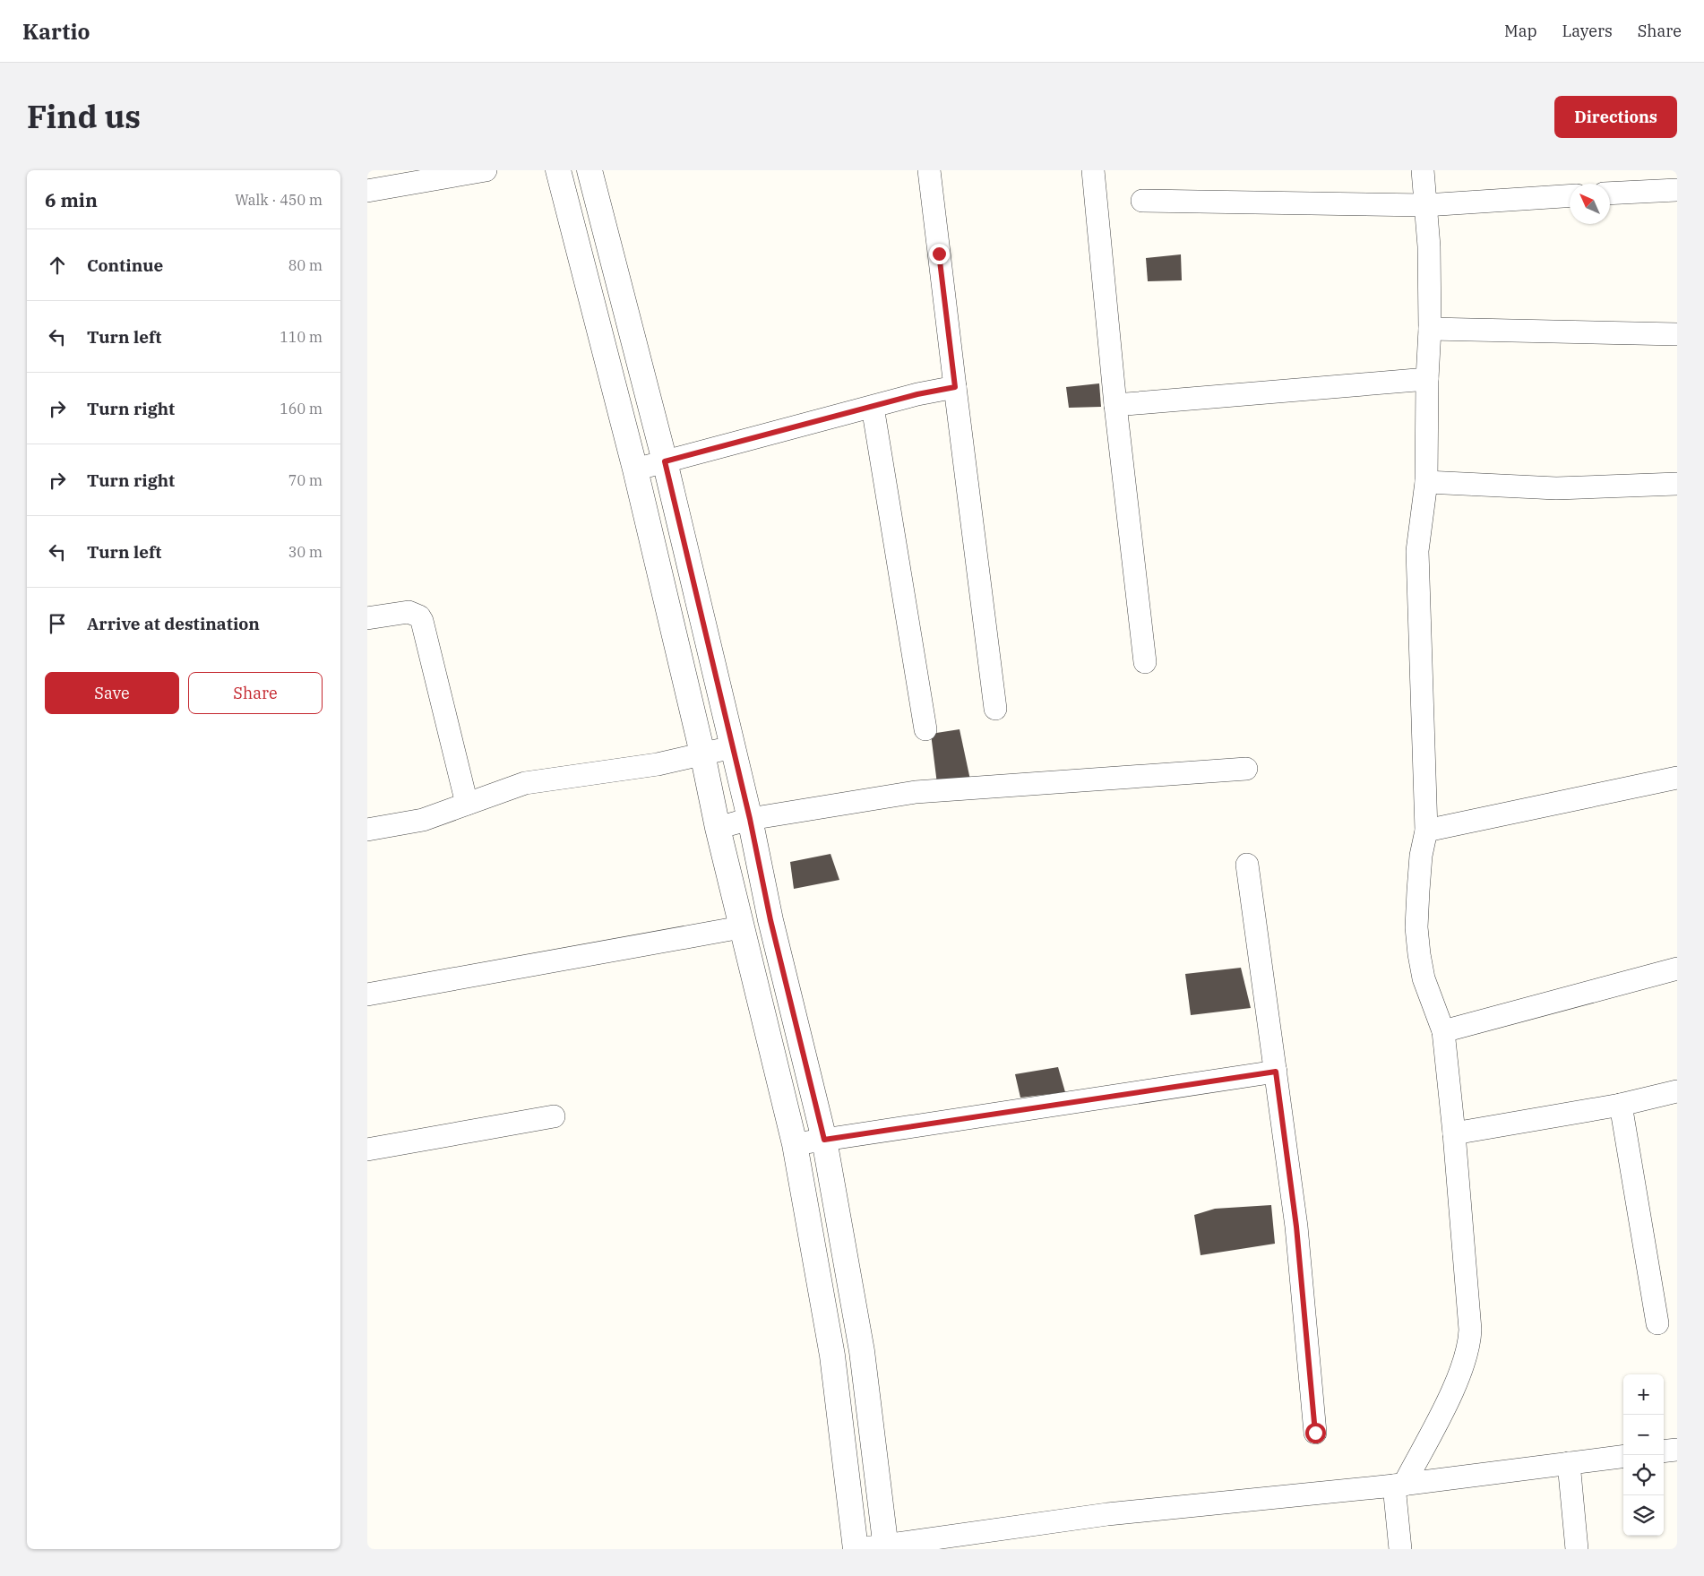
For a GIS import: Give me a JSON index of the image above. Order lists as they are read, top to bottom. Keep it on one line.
{"north":"top left","page":{"header":"Kartio","nav":["Map","Layers","Share"],"title":"Find us","buttons":["Directions",["Save","Share"]],"heading":["6 min","Walk · 450 m"],"list":[["Continue","80 m"],["Turn left","110 m"],["Turn right","160 m"],["Turn right","70 m"],["Turn left","30 m"],"Arrive at destination"],"map_buttons":["+","−"]}}
